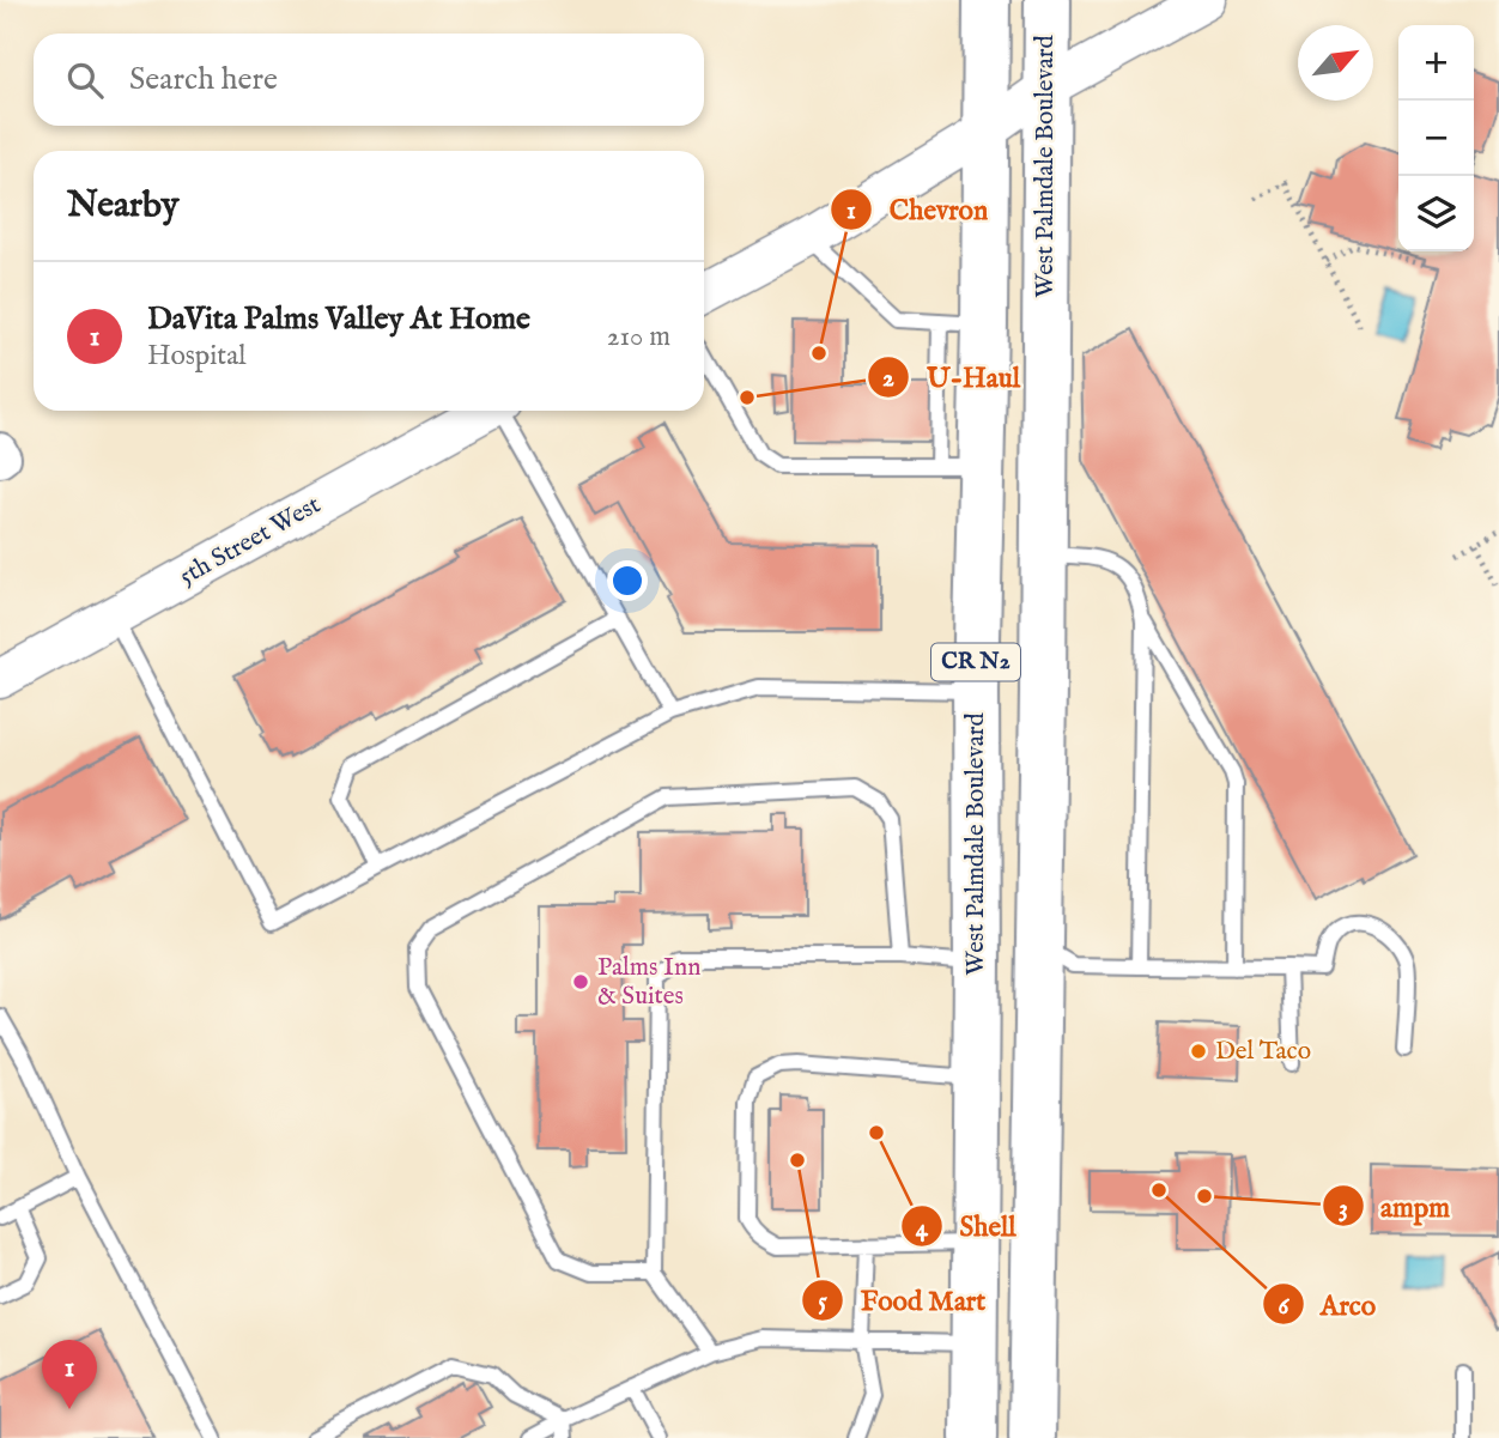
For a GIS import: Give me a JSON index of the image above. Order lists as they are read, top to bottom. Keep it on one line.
{"streets":{"main road":["West Palmdale Boulevard","CR N2"],"street":["5th Street West"]},"places":["Chevron","U-Haul","Palms Inn & Suites","Del Taco","Shell","Food Mart","Arco","ampm"],"north":"top right","page":{"map_buttons":["+","−"],"search":"Search here","heading":"Nearby","list":[{"mark":"1","name":"DaVita Palms Valley At Home","note":"Hospital","value":"210 m"}],"pins":"1"}}
